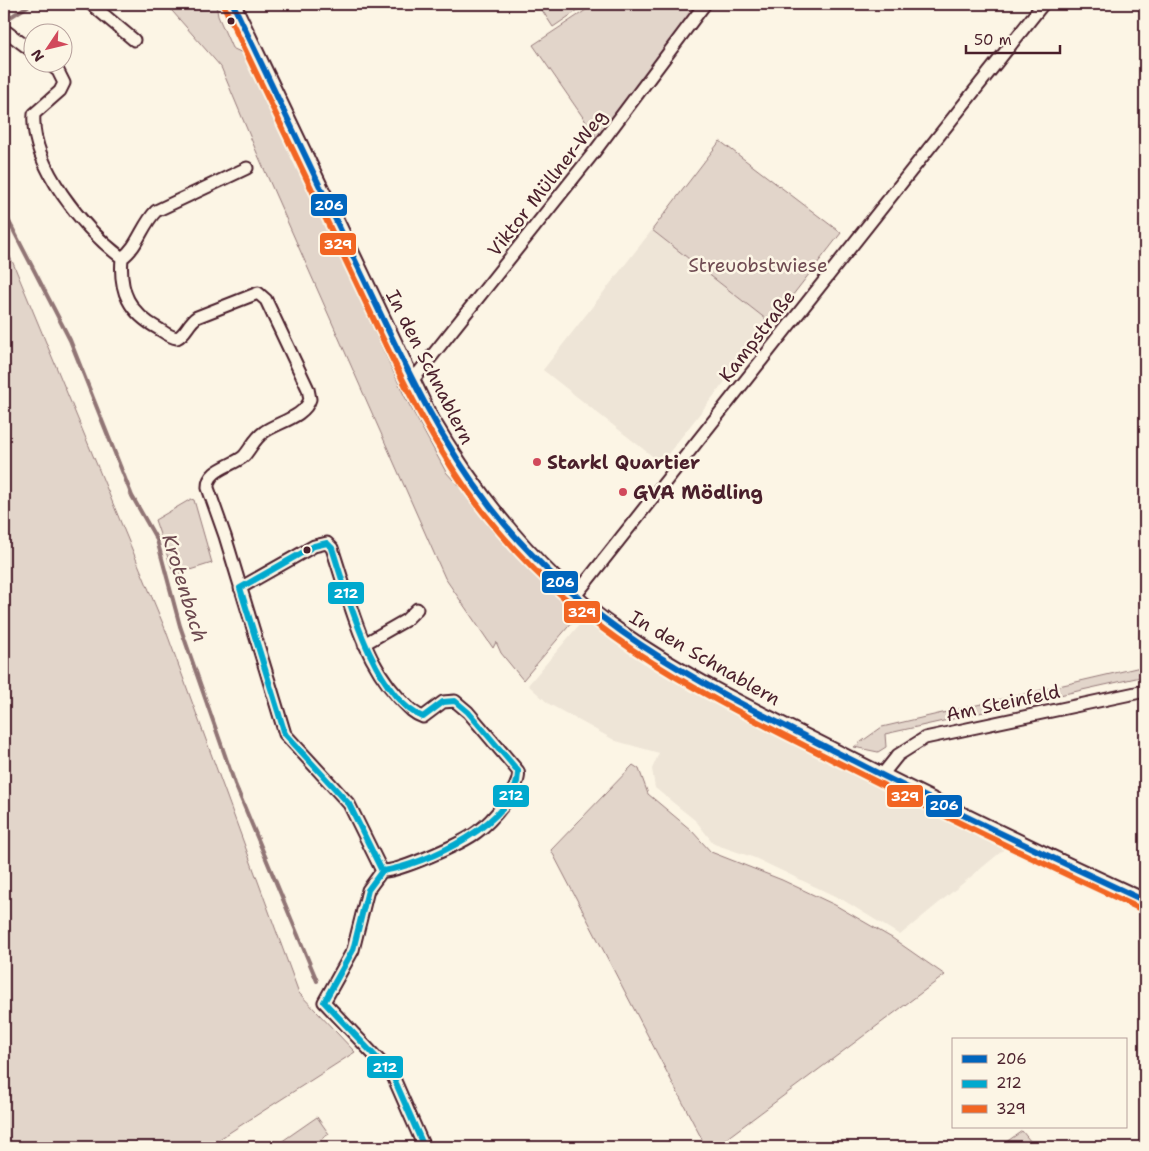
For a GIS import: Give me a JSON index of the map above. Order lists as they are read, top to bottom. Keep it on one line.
{"streets":{"street":["Viktor Müllner-Weg","Kampstraße","In den Schnablern","Am Steinfeld"]},"crossings":[["Viktor Müllner-Weg","In den Schnablern"],["Kampstraße","In den Schnablern"],["In den Schnablern","Am Steinfeld"]],"water":["Krotenbach"],"parks":["Streuobstwiese"],"places":["Starkl Quartier","GVA Mödling"],"lines":["transit line 206","transit line 329","transit line 212"],"legend":["206","212","329"],"scale_bar":"50 m","north":"bottom left"}
